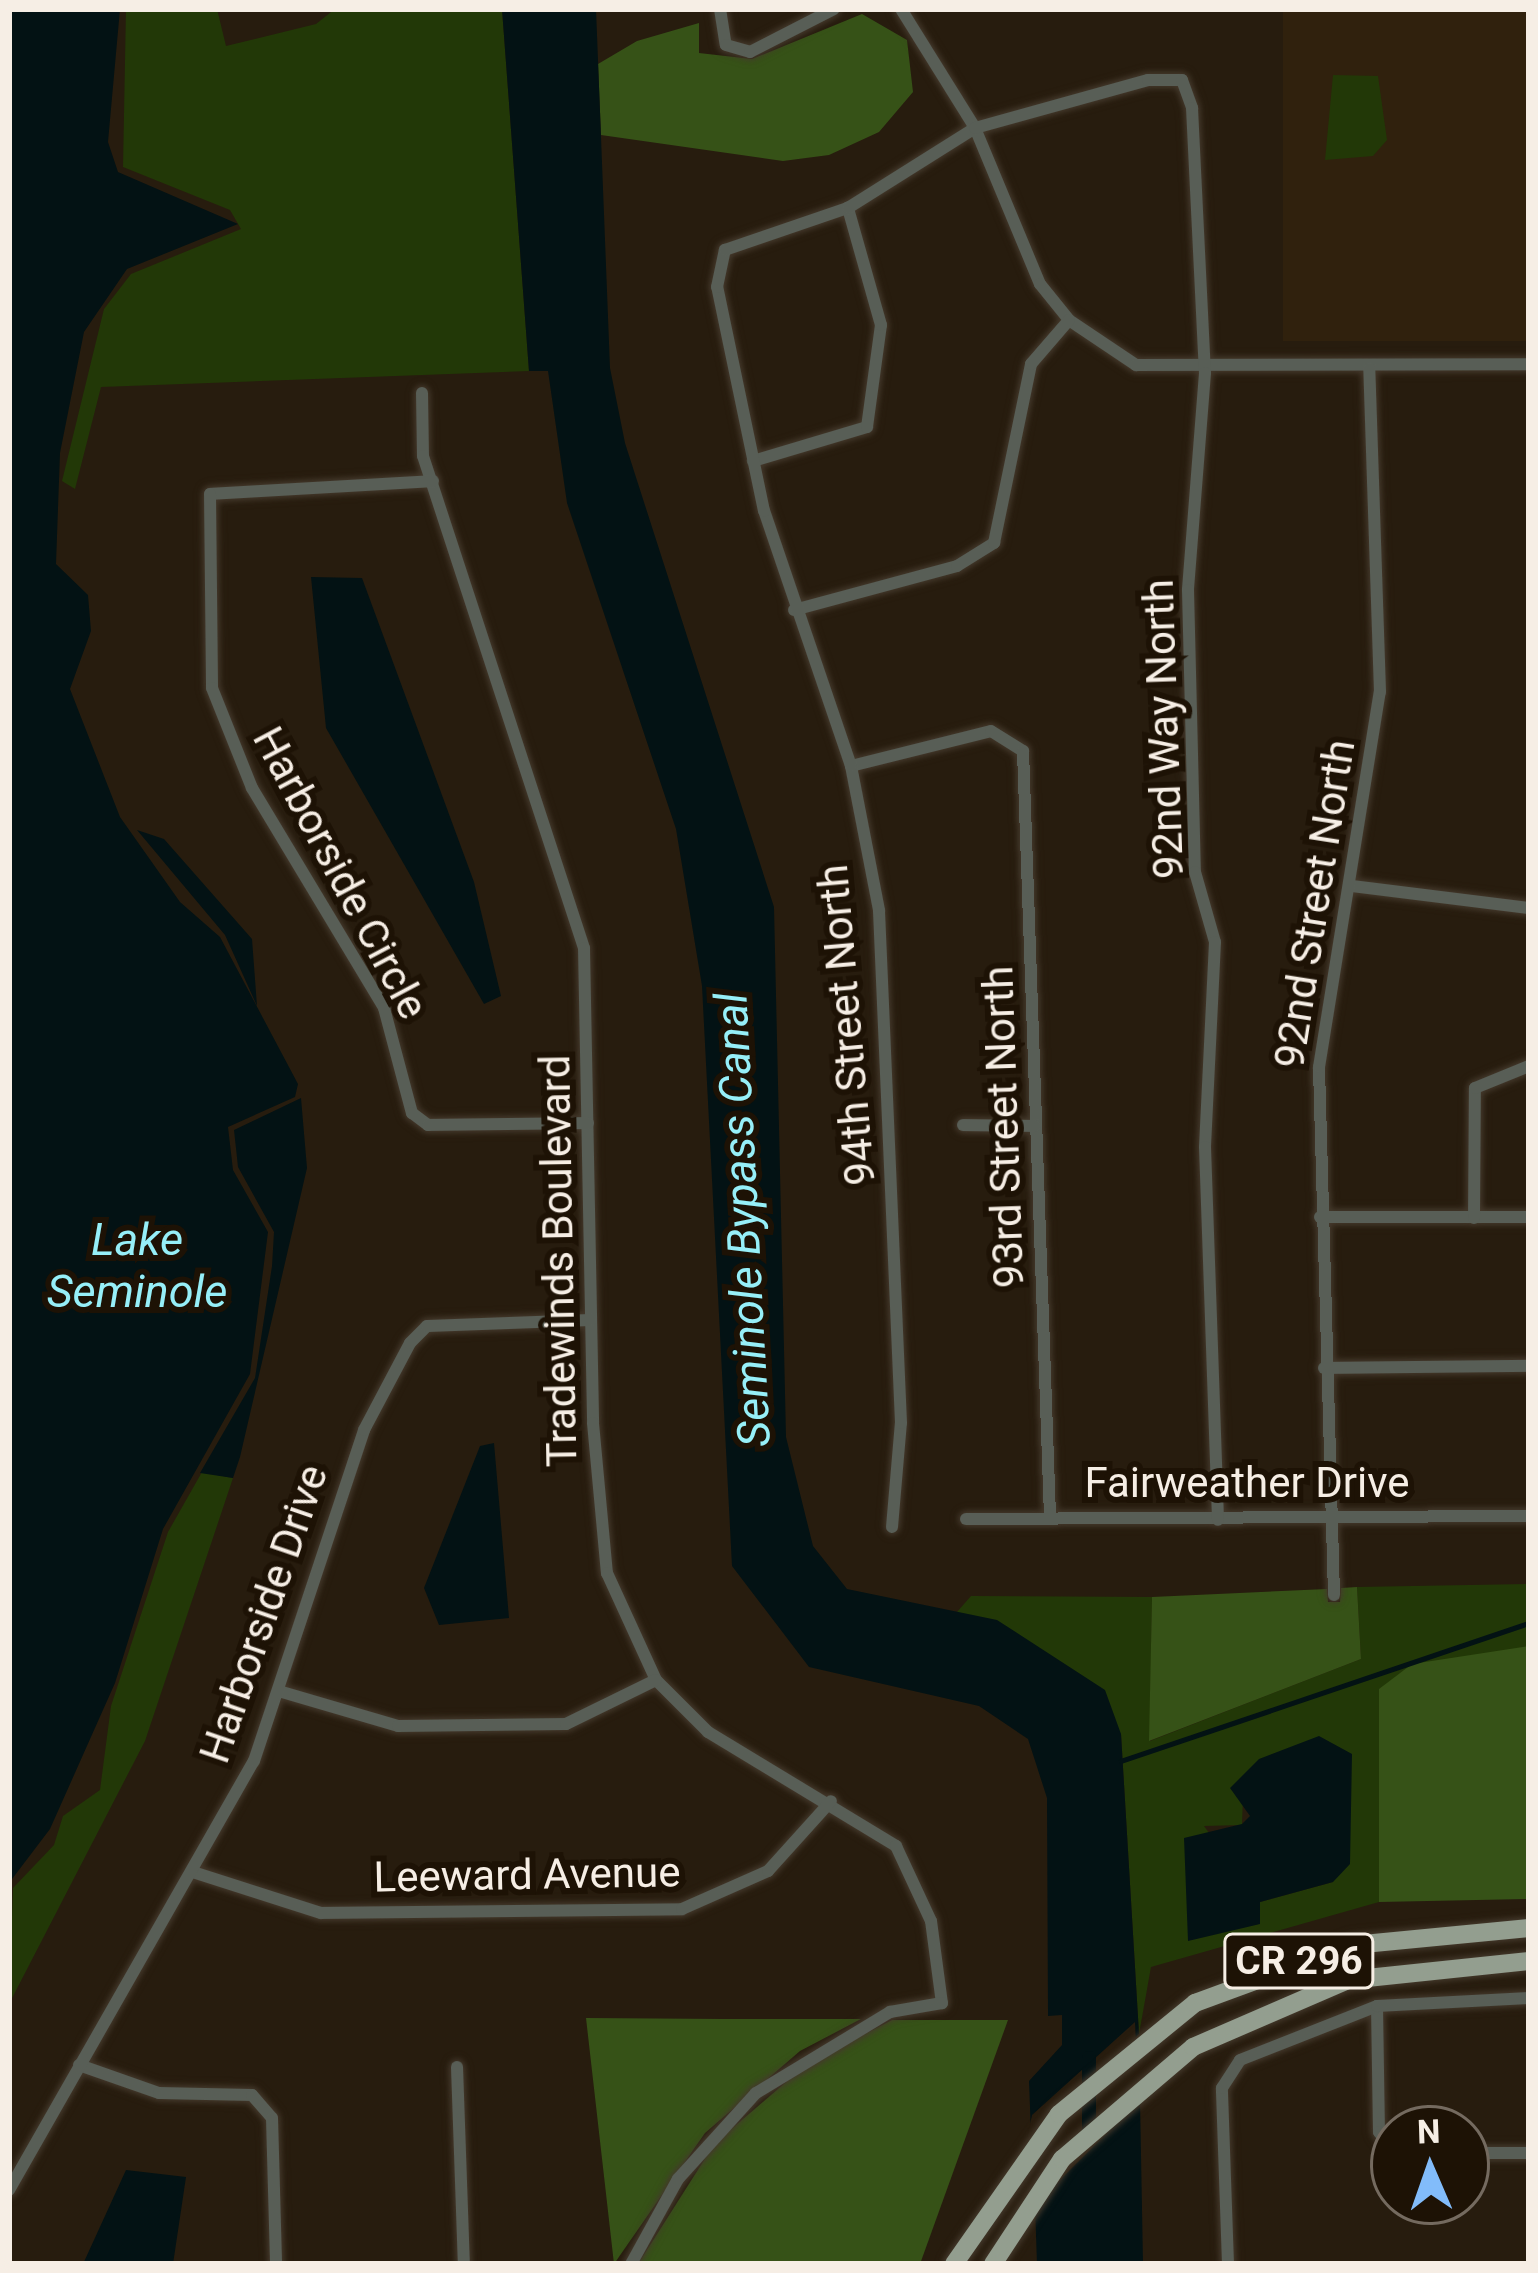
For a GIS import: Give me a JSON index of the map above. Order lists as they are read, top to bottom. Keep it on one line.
{"streets":{"main road":["CR 296"],"street":["92nd Way North","Harborside Circle","92nd Street North","94th Street North","93rd Street North","Tradewinds Boulevard","Fairweather Drive","Harborside Drive","Leeward Avenue"]},"crossings":[["92nd Way North","Fairweather Drive"],["Harborside Circle","Tradewinds Boulevard"],["92nd Street North","Fairweather Drive"],["94th Street North","93rd Street North"],["93rd Street North","Fairweather Drive"],["Tradewinds Boulevard","Harborside Drive"],["Tradewinds Boulevard","Leeward Avenue"],["Harborside Drive","Leeward Avenue"]],"water":["Seminole Bypass Canal","Lake Seminole"],"north":"top"}
